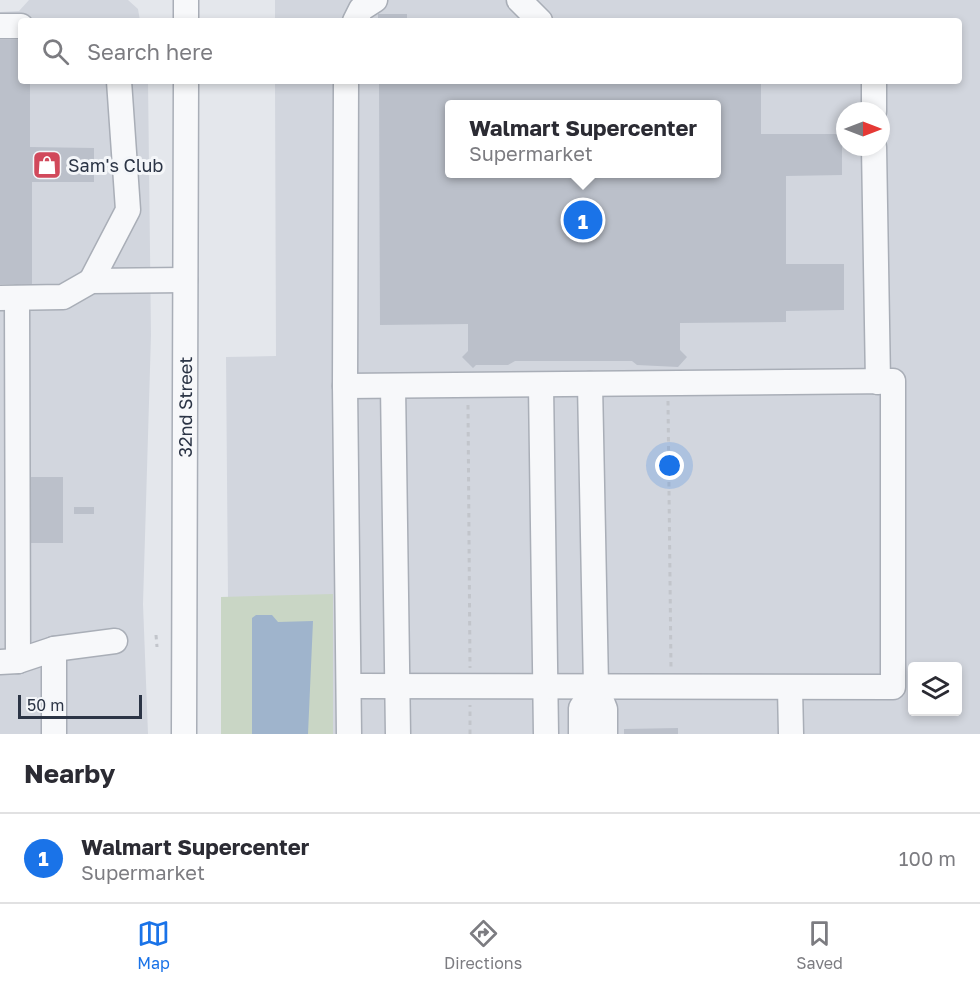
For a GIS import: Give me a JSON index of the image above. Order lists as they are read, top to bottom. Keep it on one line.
{"streets":{"street":["32nd Street"]},"places":{"shop":["Sam's Club"]},"scale_bar":"50 m","north":"right","page":{"search":"Search here","popup":["Walmart Supercenter","Supermarket"],"pins":"1","scale":"50 m","heading":"Nearby","list":[{"mark":"1","name":"Walmart Supercenter","note":"Supermarket","value":"100 m"}],"nav":["Map","Directions","Saved"]}}
